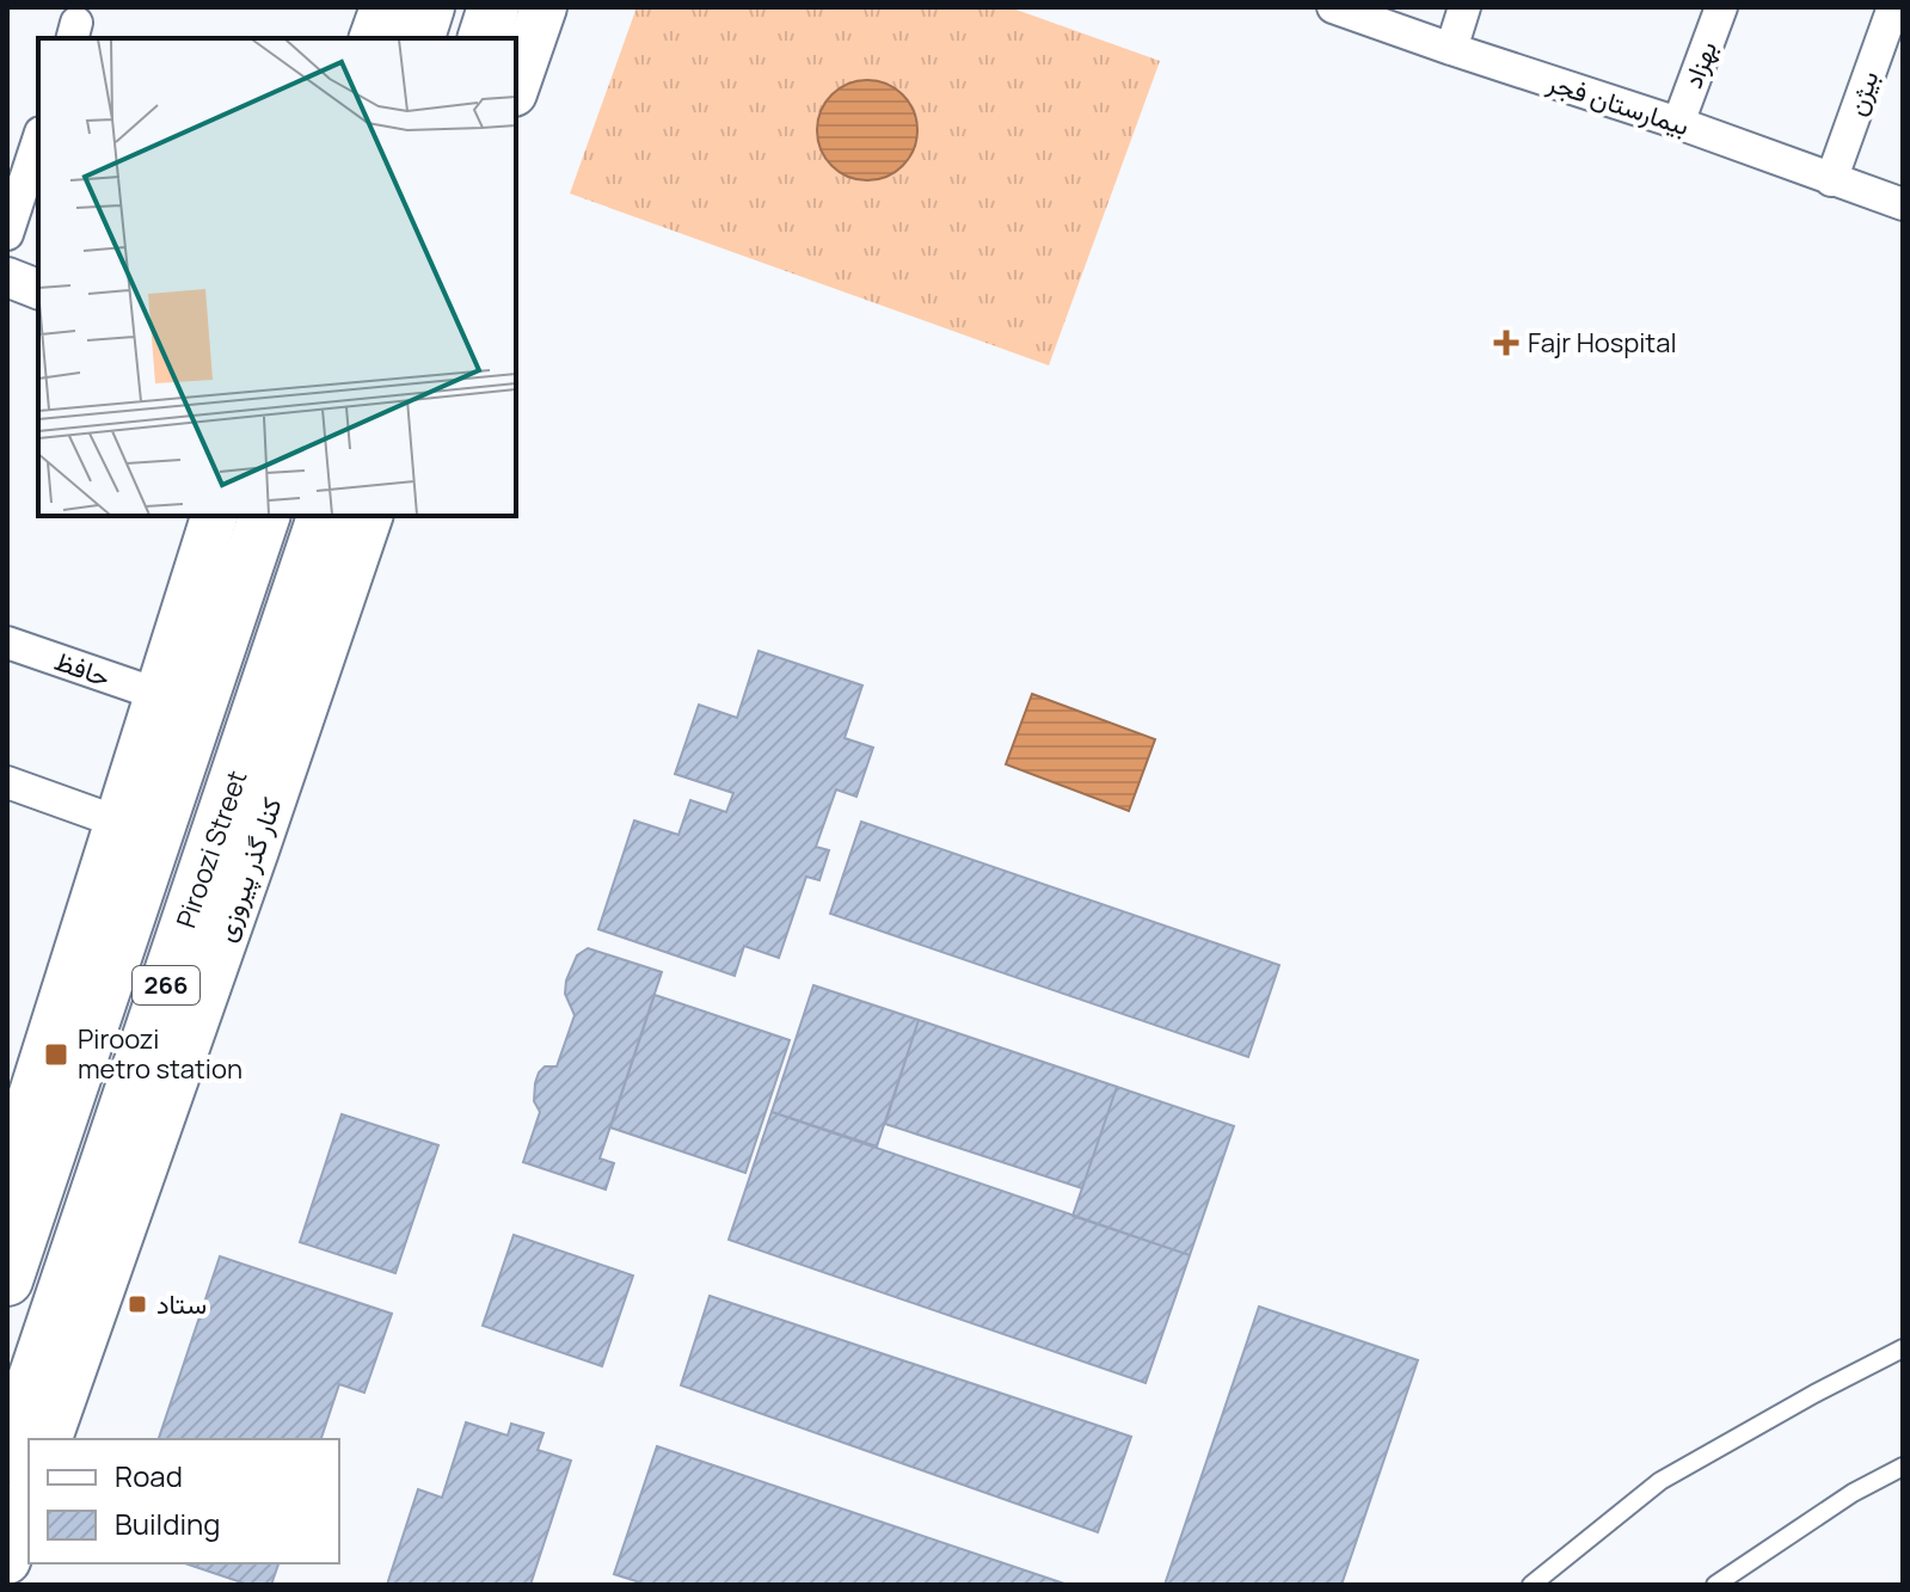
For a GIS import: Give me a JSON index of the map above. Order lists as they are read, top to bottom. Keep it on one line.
{"streets":{"main road":["Piroozi Street","کنار گذر پیروزی","266"],"street":["بهزاد","بیژن","بیمارستان فجر","حافظ"]},"crossings":[["بهزاد","بیمارستان فجر"],["بیژن","بیمارستان فجر"],["حافظ","266"]],"places":{"health":["Fajr Hospital"],"transit":["Piroozi metro station","ستاد"]},"legend":["Road","Building"]}
